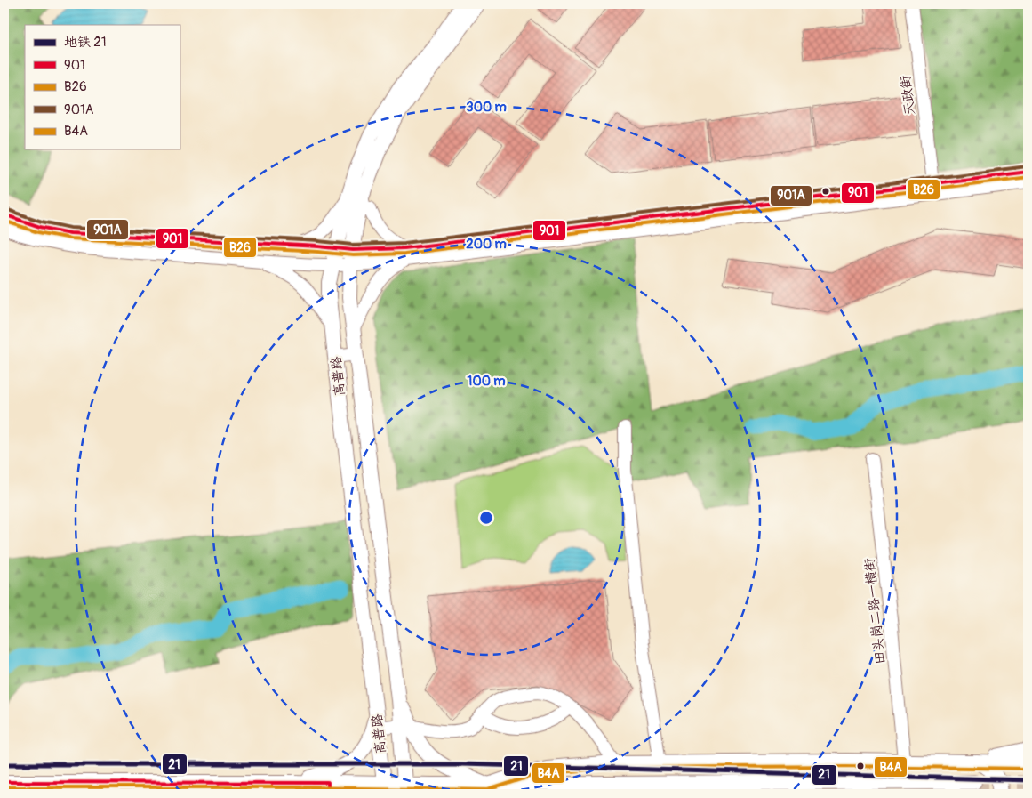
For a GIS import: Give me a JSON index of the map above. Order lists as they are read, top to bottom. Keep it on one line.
{"streets":{"main road":["高普路"],"street":["天政街","田头岗二路一横街"]},"lines":["transit line 901A","transit line 901","transit line B26","metro line 21","transit line B4A"],"legend":["地铁 21","901","B26","901A","B4A"],"rings":["300 m","200 m","100 m"]}
